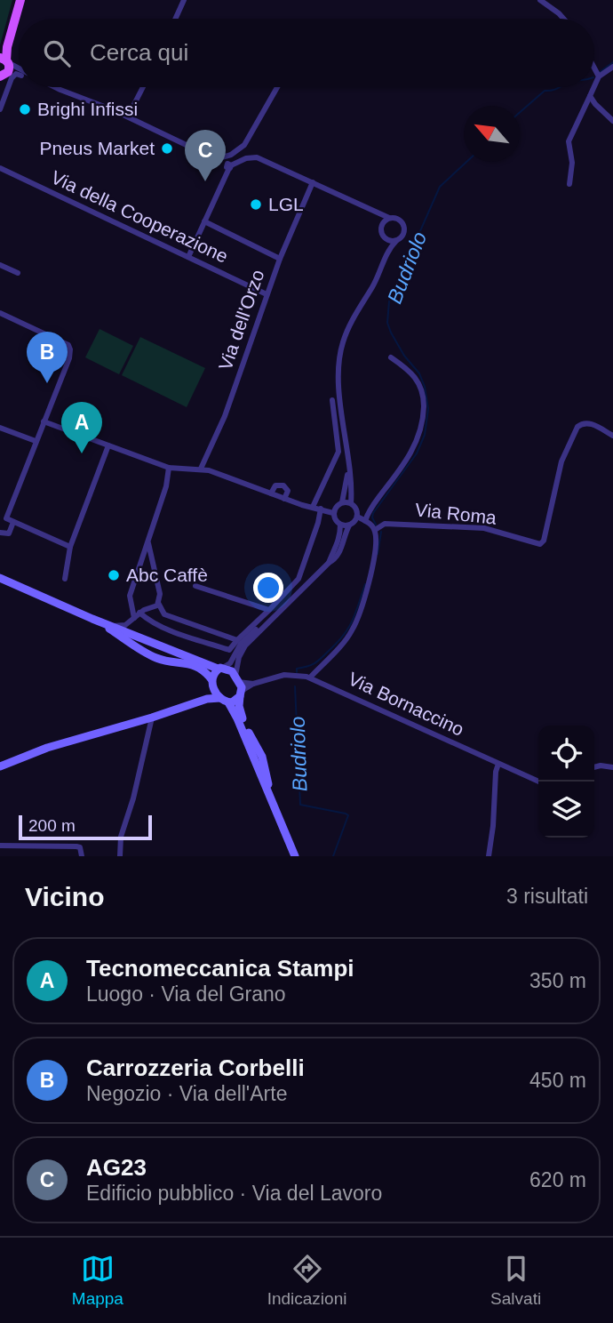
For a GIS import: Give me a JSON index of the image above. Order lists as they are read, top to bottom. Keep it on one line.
{"streets":{"street":["Via della Cooperazione","Via dell'Orzo","Via Roma","Via Bornaccino"]},"crossings":[["Via della Cooperazione","Via dell'Orzo"]],"water":["Budriolo"],"places":["Brighi Infissi","Pneus Market","LGL","Abc Caffè"],"scale_bar":"200 m","north":"top left","page":{"search":"Cerca qui","pins":["C","B","A"],"scale":"200 m","heading":["Vicino","3 risultati"],"list":[{"mark":"A","name":"Tecnomeccanica Stampi","note":"Luogo · Via del Grano","value":"350 m"},{"mark":"B","name":"Carrozzeria Corbelli","note":"Negozio · Via dell'Arte","value":"450 m"},{"mark":"C","name":"AG23","note":"Edificio pubblico · Via del Lavoro","value":"620 m"}],"nav":["Mappa","Indicazioni","Salvati"]}}
